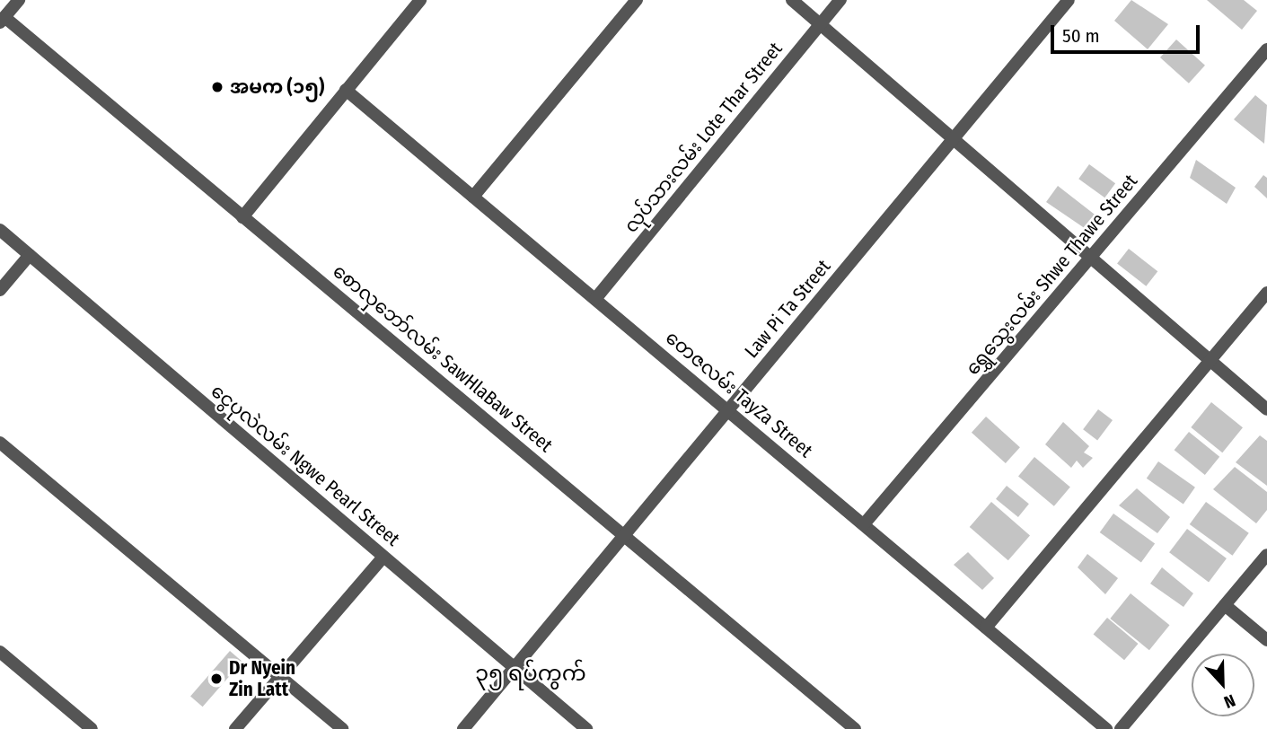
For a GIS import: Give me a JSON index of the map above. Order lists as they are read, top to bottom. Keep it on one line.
{"streets":{"street":["လုပ်သားလမ်း Lote Thar Street","ရွှေသွေးလမ်း Shwe Thawe Street","Law Pi Ta Street","စောလှဘော်လမ်း SawHlaBaw Street","တေဇလမ်း TayZa Street","ငွေပုလဲလမ်း Ngwe Pearl Street"]},"crossings":[["လုပ်သားလမ်း Lote Thar Street","တေဇလမ်း TayZa Street"],["ရွှေသွေးလမ်း Shwe Thawe Street","တေဇလမ်း TayZa Street"],["Law Pi Ta Street","စောလှဘော်လမ်း SawHlaBaw Street"],["Law Pi Ta Street","တေဇလမ်း TayZa Street"],["Law Pi Ta Street","ငွေပုလဲလမ်း Ngwe Pearl Street"]],"districts":["၃၅ ရပ်ကွက်"],"places":["အမက (၁၅)","Dr Nyein Zin Latt"],"scale_bar":"50 m","north":"bottom"}
